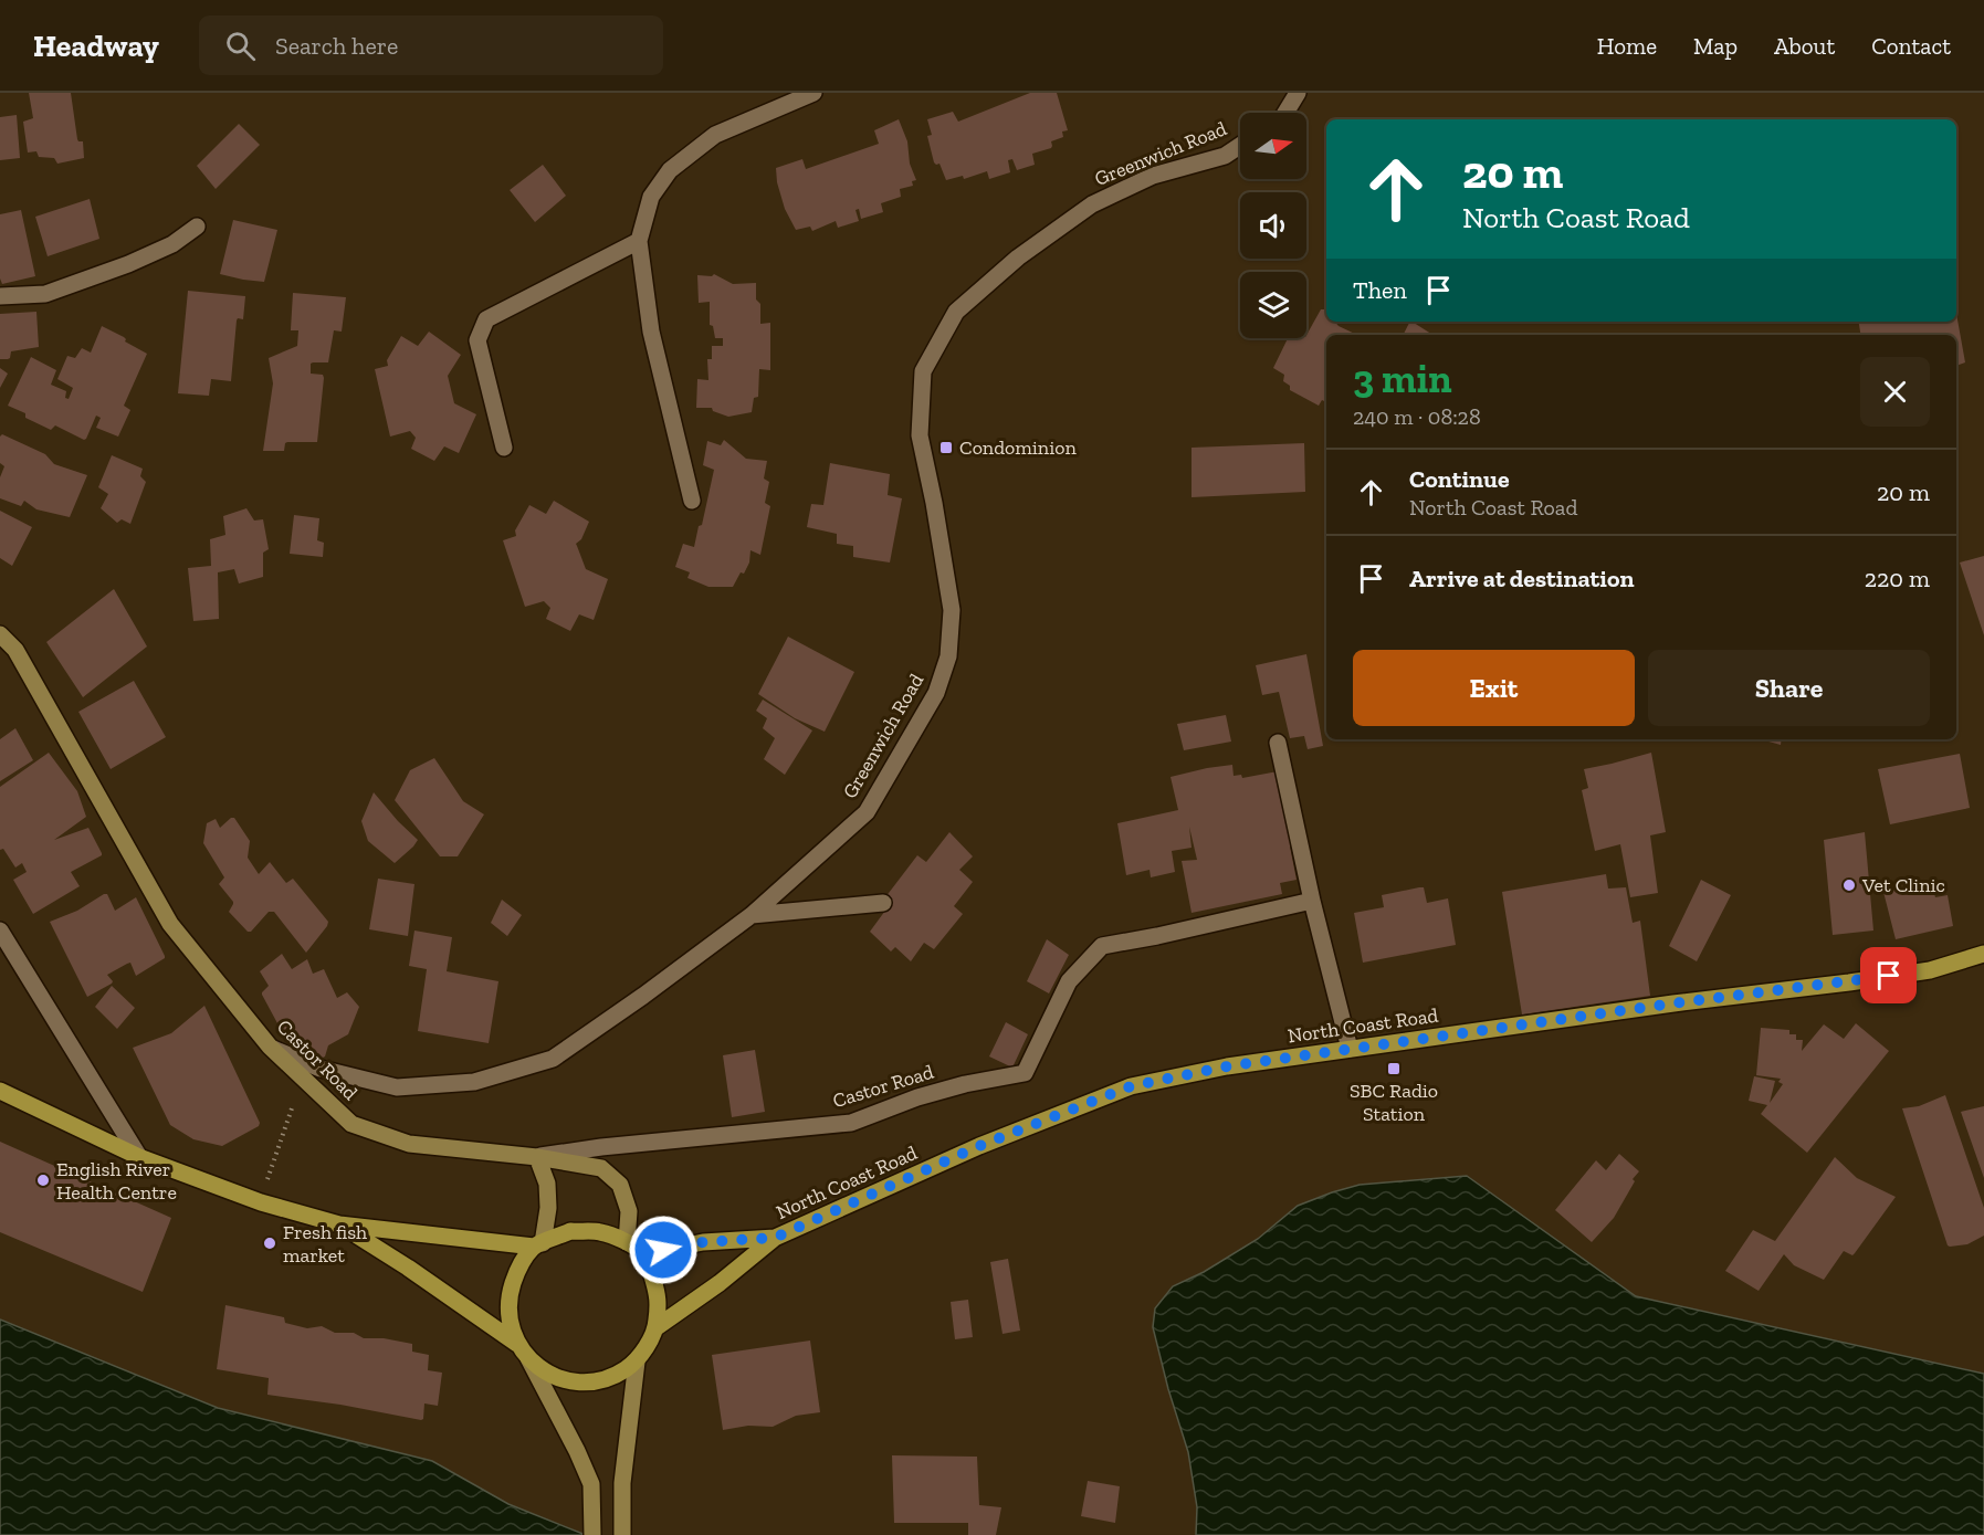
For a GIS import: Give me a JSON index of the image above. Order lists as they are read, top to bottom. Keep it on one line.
{"streets":{"main road":["North Coast Road"],"street":["Greenwich Road","Castor Road"]},"crossings":[["Greenwich Road","Castor Road"]],"places":{"transit":["Condominion","SBC Radio Station"],"other":["Vet Clinic","English River Health Centre","Fresh fish market"]},"north":"right","page":{"header":"Headway","search":"Search here","nav":["Home","Map","About","Contact"],"turn":["20 m","North Coast Road"],"then":"Then","heading":["3 min","240 m · 08:28"],"list":[{"name":"Continue","note":"North Coast Road","value":"20 m"},{"name":"Arrive at destination","value":"220 m"}],"buttons":["Exit","Share"]}}
